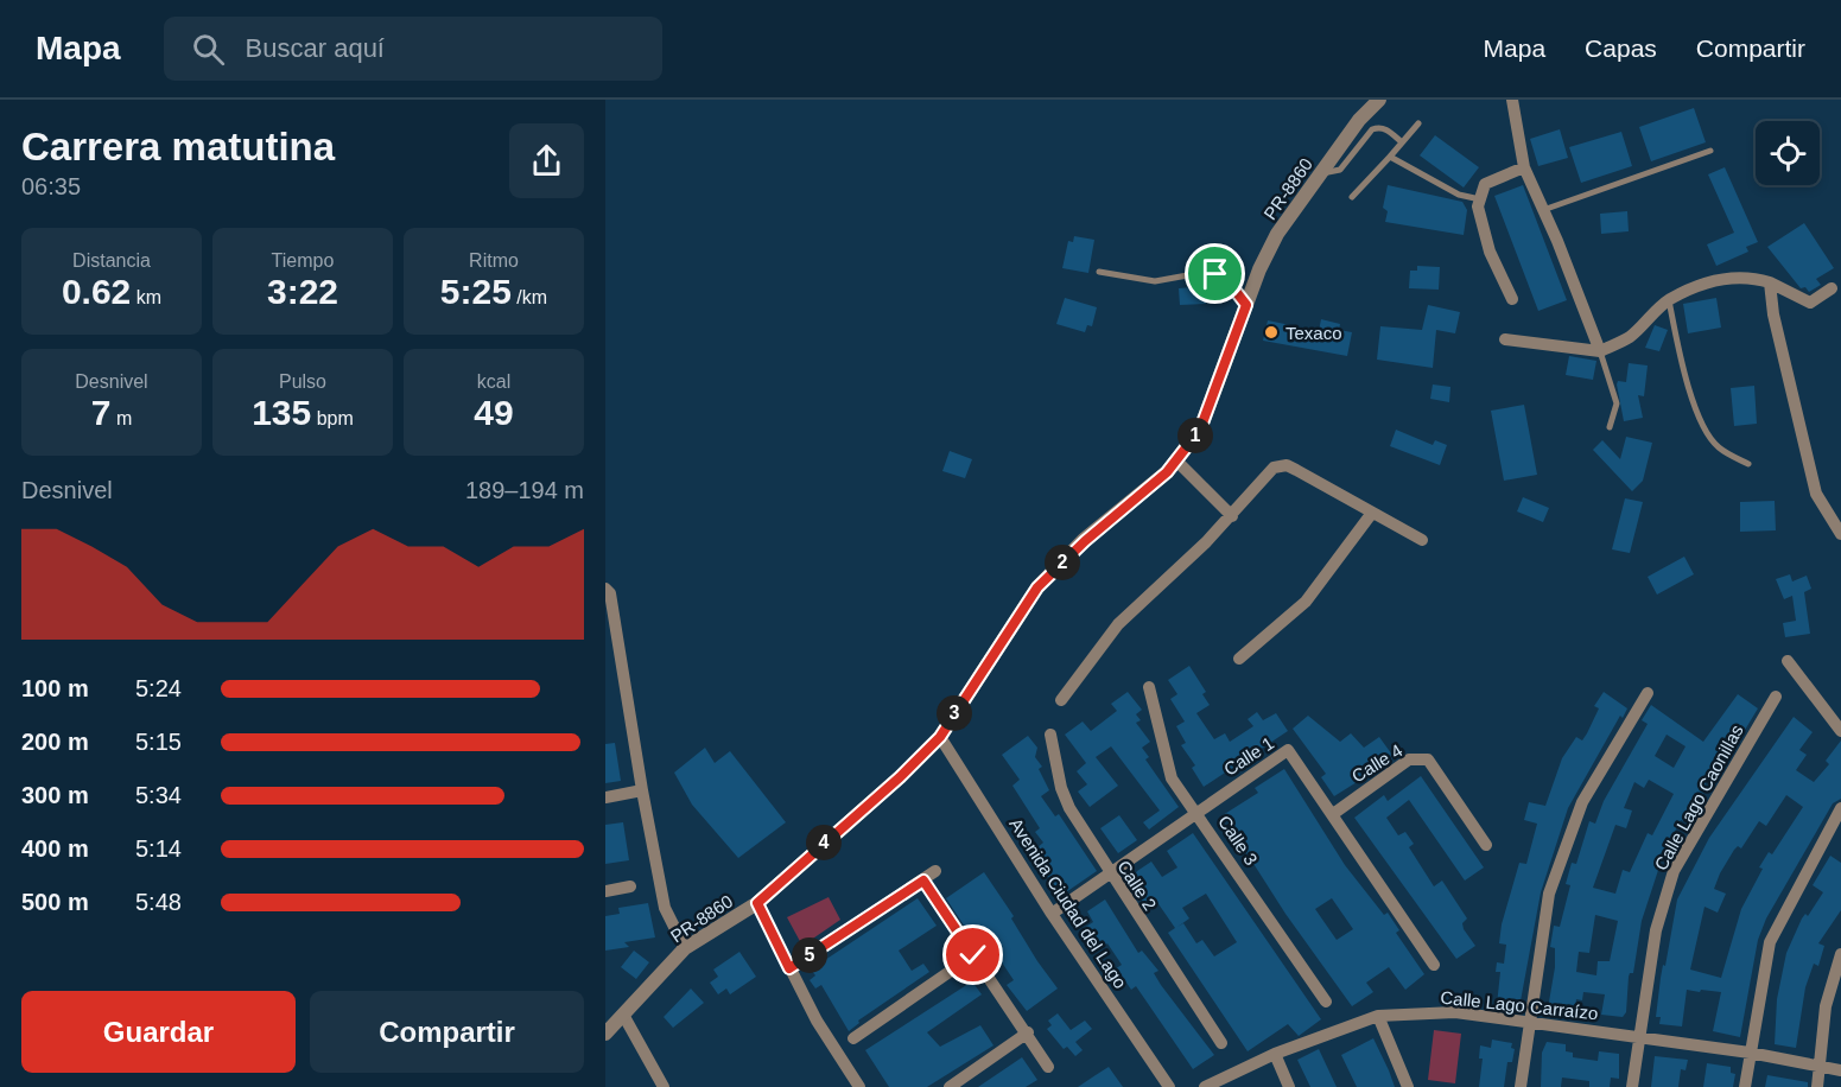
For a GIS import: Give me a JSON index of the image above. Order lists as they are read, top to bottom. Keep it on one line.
{"streets":{"street":["PR-8860","Calle 1","Calle 4","Calle Lago Caonillas","Calle 3","Calle 2","Avenida Ciudad del Lago","Calle Lago Carraízo"]},"crossings":[["PR-8860","Avenida Ciudad del Lago"],["Calle 1","Calle 4"],["Calle 1","Calle 3"],["Calle 1","Calle 2"],["Calle 1","Avenida Ciudad del Lago"],["Calle Lago Caonillas","Calle Lago Carraízo"]],"places":["Texaco"],"page":{"header":"Mapa","search":"Buscar aquí","nav":["Mapa","Capas","Compartir"],"heading":["Carrera matutina","06:35"],"stats":[["Distancia","0.62 km"],["Tiempo","3:22"],["Ritmo","5:25 /km"],["Desnivel","7 m"],["Pulso","135 bpm"],["kcal","49"]],"pins":["1","2","3","4","5"],"chart":["Desnivel","189–194 m"],"list":[{"name":"100 m","note":"5:24"},{"name":"200 m","note":"5:15"},{"name":"300 m","note":"5:34"},{"name":"400 m","note":"5:14"},{"name":"500 m","note":"5:48"}],"buttons":["Guardar","Compartir"]}}
